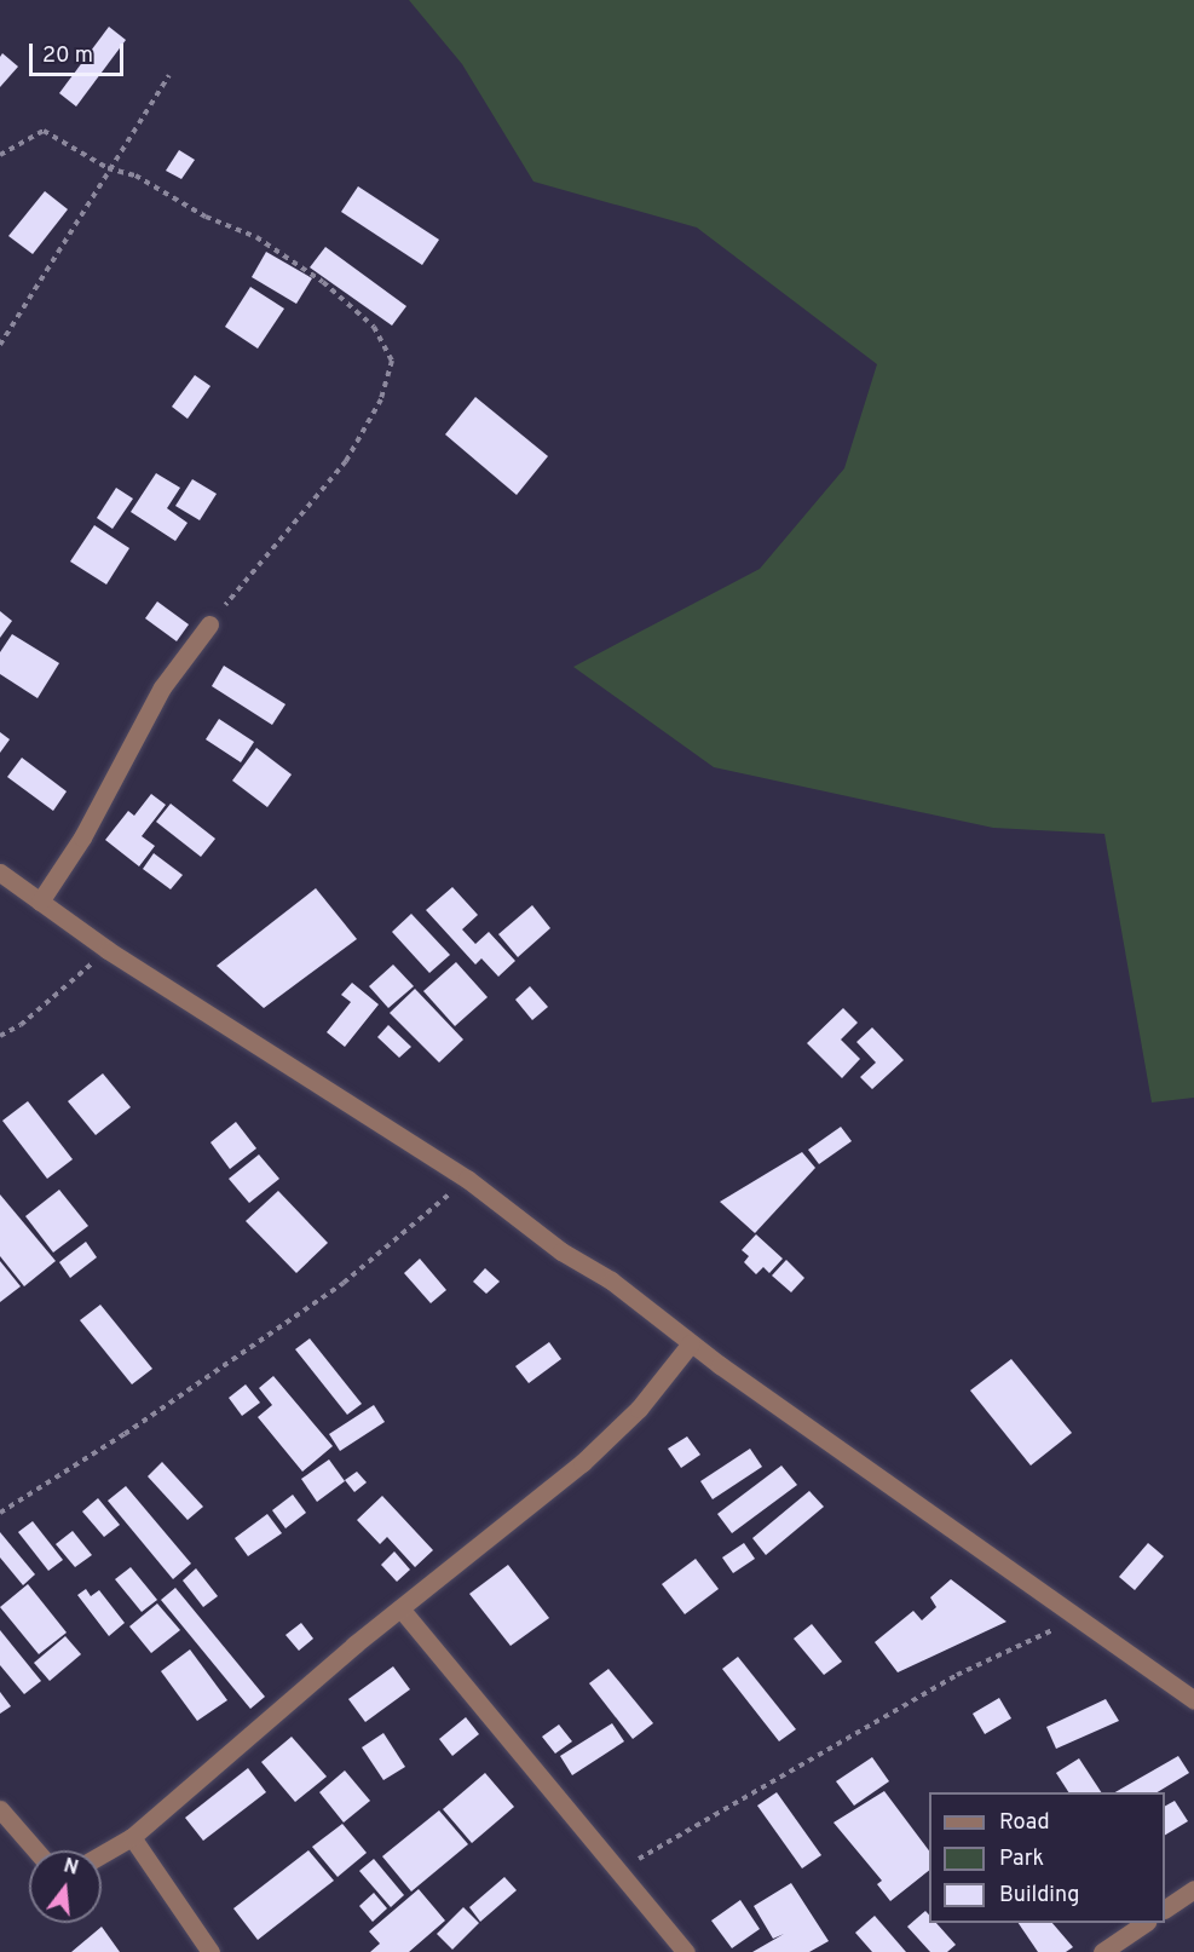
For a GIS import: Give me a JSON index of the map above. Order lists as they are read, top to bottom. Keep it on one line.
{"legend":["Road","Park","Building"],"scale_bar":"20 m","north":"top"}
